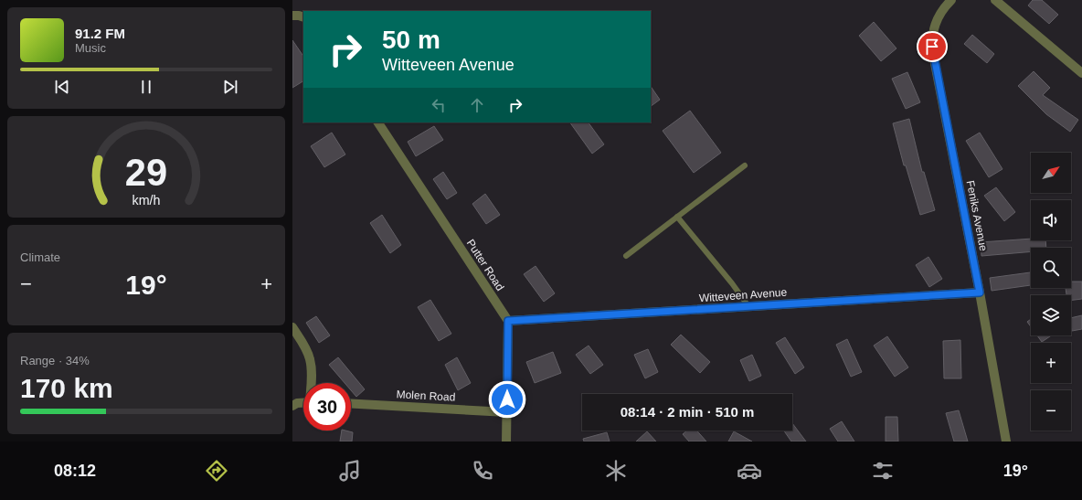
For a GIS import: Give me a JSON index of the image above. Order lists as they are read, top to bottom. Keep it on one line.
{"streets":{"street":["Feniks Avenue","Putter Road","Witteveen Avenue","Molen Road"]},"crossings":[["Feniks Avenue","Witteveen Avenue"],["Putter Road","Witteveen Avenue"]],"north":"top right","page":{"turn":["50 m","Witteveen Avenue"],"song":["91.2 FM","Music"],"map_buttons":["+","−"],"tile":["Climate",["Range · 34%","170 km"]],"heat":["−","19°","+"],"limit":"30","trip":"08:14 · 2 min · 510 m","tabs":["08:12","19°"],"gauge":["29","km/h"]}}
